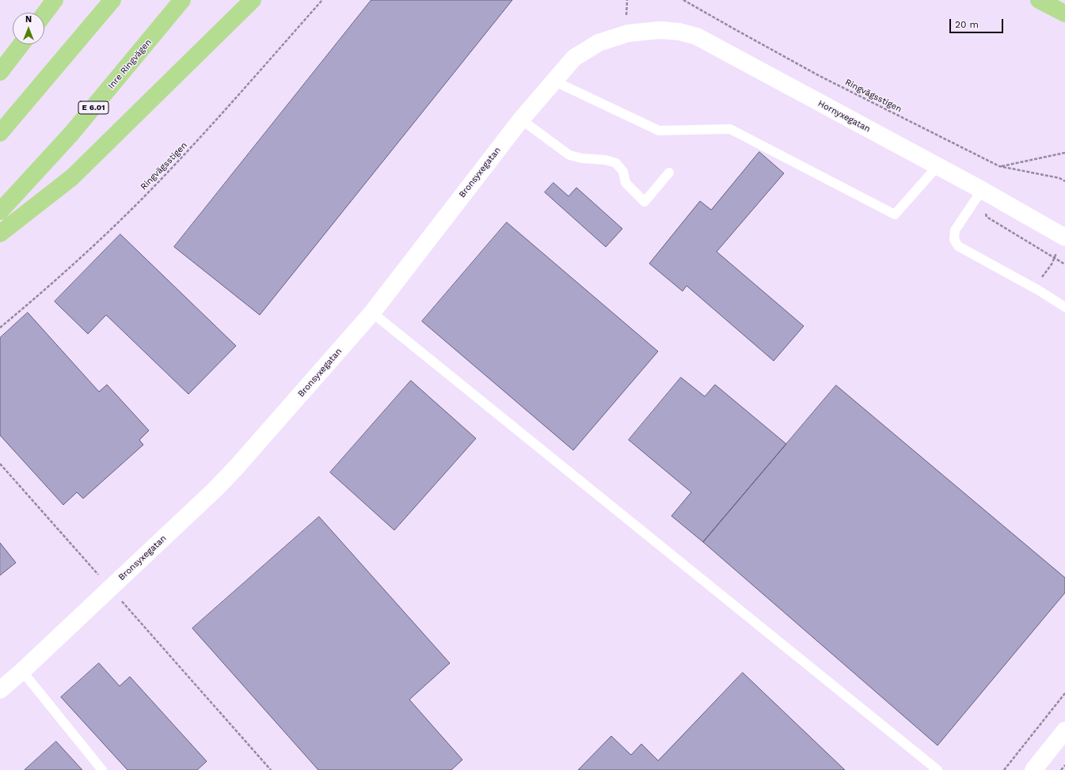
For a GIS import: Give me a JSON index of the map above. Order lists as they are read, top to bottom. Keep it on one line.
{"streets":{"highway":["Inre Ringvägen","E 6.01"],"street":["Hornyxegatan","Bronsyxegatan"],"path":["Ringvägsstigen"]},"crossings":[["Hornyxegatan","Bronsyxegatan"]],"scale_bar":"20 m","north":"top"}
